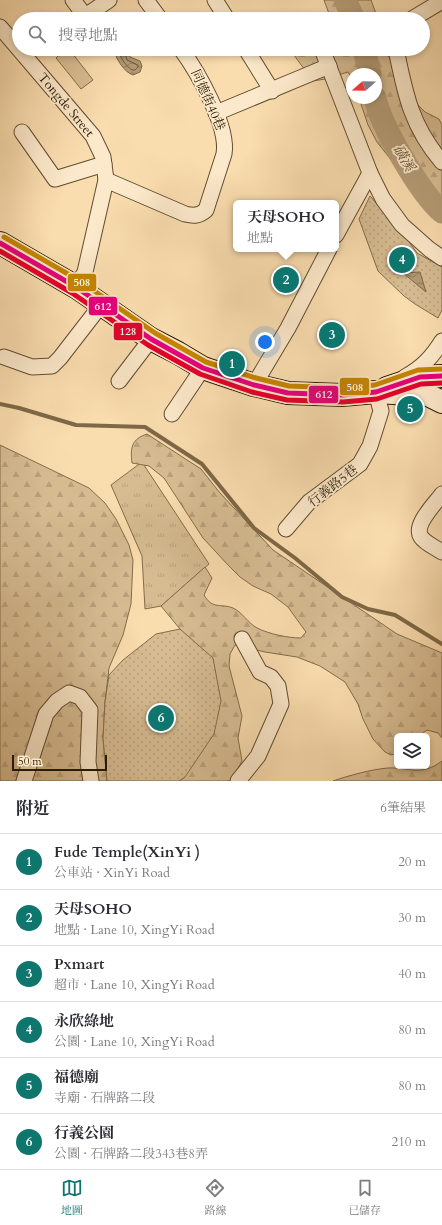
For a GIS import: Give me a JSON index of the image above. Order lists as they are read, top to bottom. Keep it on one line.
{"streets":{"street":["同德街40巷","Tongde Street","行義路5巷"]},"crossings":[["同德街40巷","Tongde Street"]],"water":["磺溪"],"lines":["transit line 508","transit line 612","transit line 128"],"scale_bar":"50 m","north":"left","page":{"search":"搜尋地點","popup":["天母SOHO","地點"],"pins":["4","2","3","1","5","6"],"scale":"50 m","heading":["附近","6筆結果"],"list":[{"mark":"1","name":"Fude Temple(XinYi )","note":"公車站 · XinYi Road","value":"20 m"},{"mark":"2","name":"天母SOHO","note":"地點 · Lane 10, XingYi Road","value":"30 m"},{"mark":"3","name":"Pxmart","note":"超市 · Lane 10, XingYi Road","value":"40 m"},{"mark":"4","name":"永欣綠地","note":"公園 · Lane 10, XingYi Road","value":"80 m"},{"mark":"5","name":"福德廟","note":"寺廟 · 石牌路二段","value":"80 m"},{"mark":"6","name":"行義公園","note":"公園 · 石牌路二段343巷8弄","value":"210 m"}],"nav":["地圖","路線","已儲存"]}}
